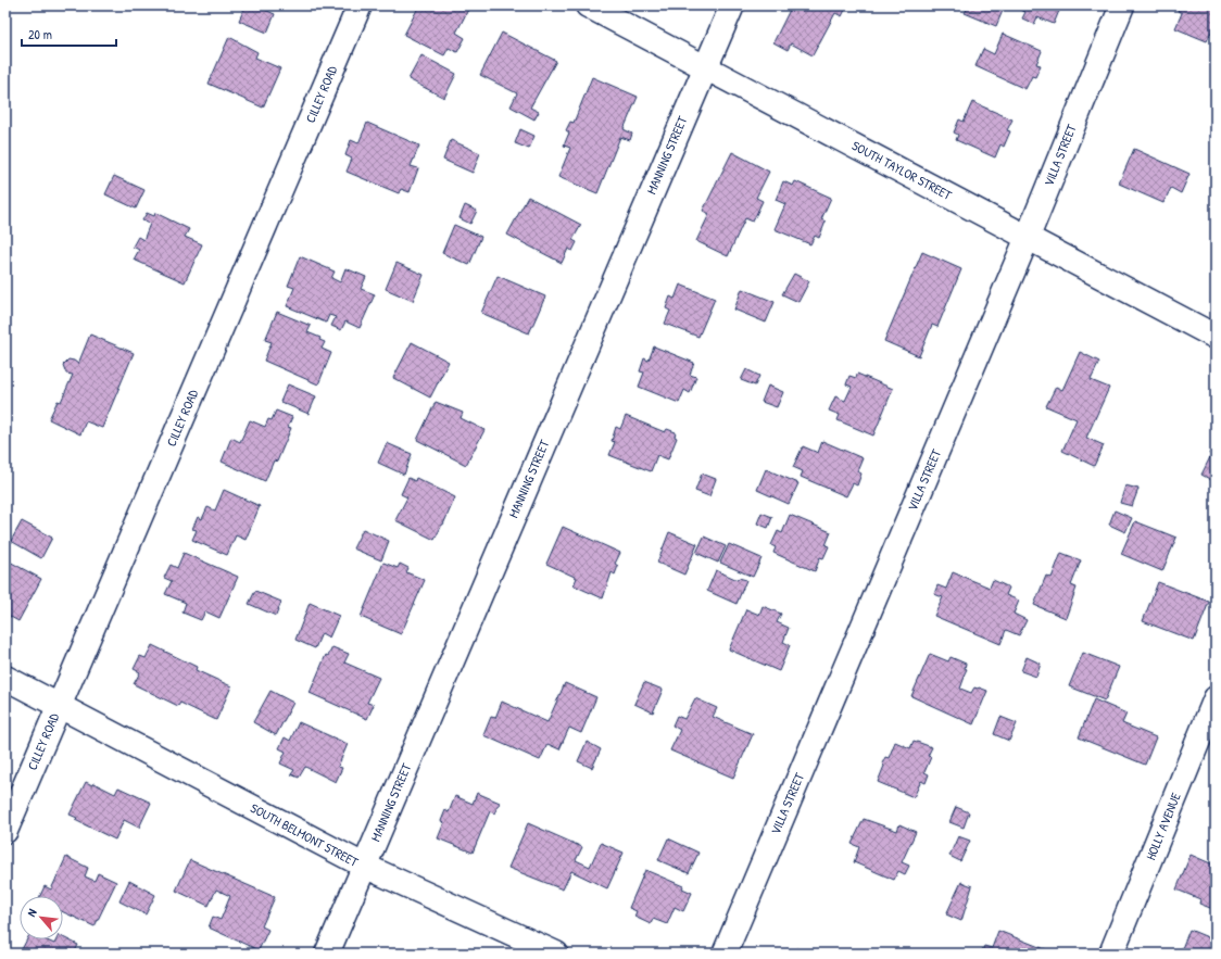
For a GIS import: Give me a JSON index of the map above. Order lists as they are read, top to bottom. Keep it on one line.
{"streets":{"street":["CILLEY ROAD","MANNING STREET","VILLA STREET","SOUTH TAYLOR STREET","HOLLY AVENUE","SOUTH BELMONT STREET"]},"crossings":[["CILLEY ROAD","SOUTH BELMONT STREET"],["MANNING STREET","SOUTH TAYLOR STREET"],["MANNING STREET","SOUTH BELMONT STREET"],["VILLA STREET","SOUTH TAYLOR STREET"]],"scale_bar":"20 m","north":"top left"}
